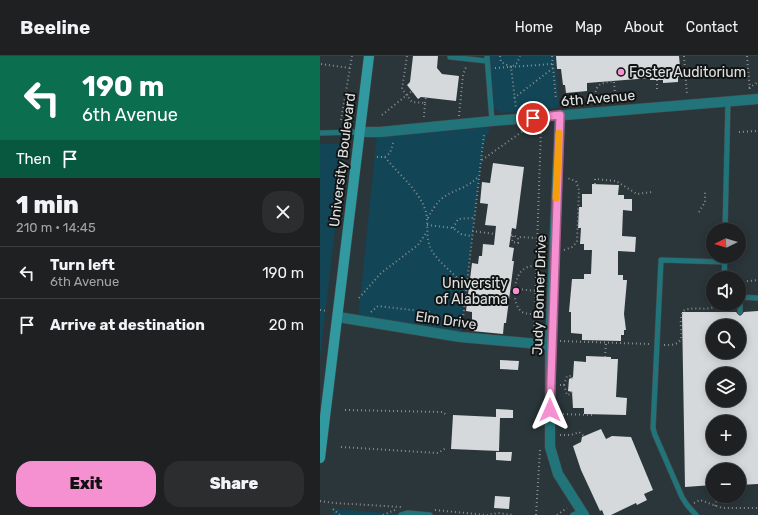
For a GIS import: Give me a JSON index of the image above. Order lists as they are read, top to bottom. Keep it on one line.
{"streets":{"main road":["University Boulevard"],"street":["6th Avenue","Judy Bonner Drive","Elm Drive"]},"crossings":[["6th Avenue","University Boulevard"],["6th Avenue","Judy Bonner Drive"],["University Boulevard","Elm Drive"],["Judy Bonner Drive","Elm Drive"]],"places":["Foster Auditorium","University of Alabama"],"north":"left","page":{"header":"Beeline","nav":["Home","Map","About","Contact"],"turn":["190 m","6th Avenue"],"then":"Then","heading":["1 min","210 m · 14:45"],"map_buttons":["+","−"],"list":[{"name":"Turn left","note":"6th Avenue","value":"190 m"},{"name":"Arrive at destination","value":"20 m"}],"buttons":["Exit","Share"]}}
